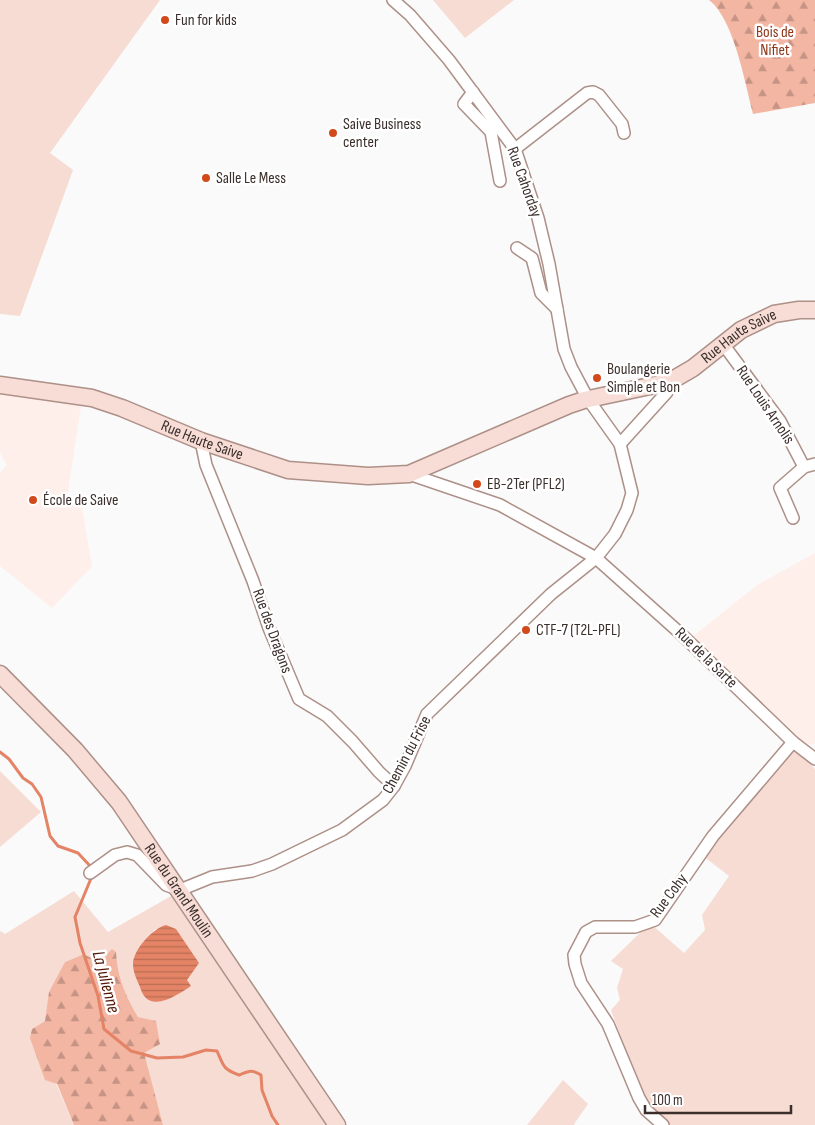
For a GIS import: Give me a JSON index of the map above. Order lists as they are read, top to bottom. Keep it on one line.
{"streets":{"street":["Rue Cahorday","Rue Haute Saive","Rue Louis Arnolis","Rue des Dragons","Rue de la Sarte","Chemin du Frise","Rue du Grand Moulin","Rue Cohy"]},"crossings":[["Rue Cahorday","Rue Haute Saive"],["Rue Haute Saive","Rue Louis Arnolis"],["Rue Haute Saive","Rue des Dragons"],["Rue Haute Saive","Rue de la Sarte"],["Rue Haute Saive","Chemin du Frise"],["Rue des Dragons","Chemin du Frise"],["Rue de la Sarte","Chemin du Frise"],["Rue de la Sarte","Rue Cohy"],["Chemin du Frise","Rue du Grand Moulin"]],"water":["La Julienne"],"parks":["Bois de Nifiet"],"places":["Fun for kids","Saive Business center","Salle Le Mess","Boulangerie Simple et Bon","EB-2Ter (PFL2)","École de Saive","CTF-7 (T2L-PFL)"],"scale_bar":"100 m"}
